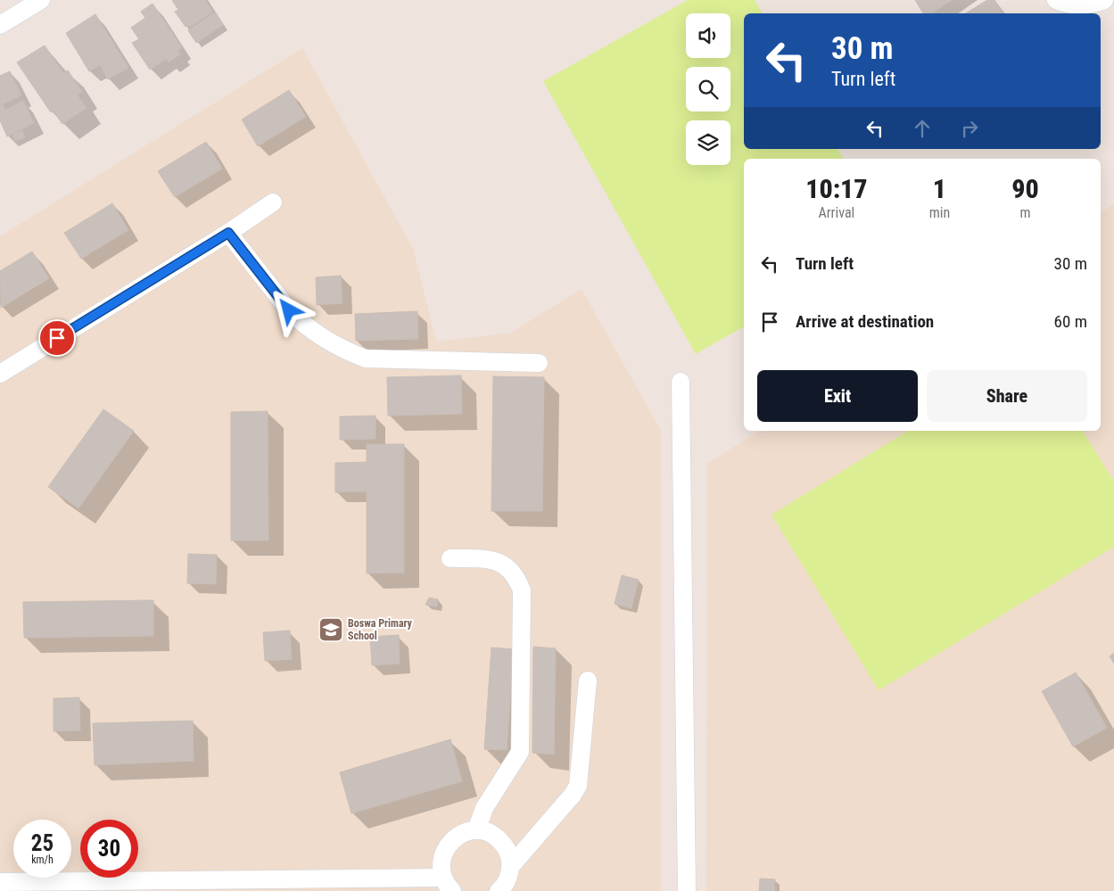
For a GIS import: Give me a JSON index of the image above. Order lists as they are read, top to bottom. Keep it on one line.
{"places":{"school or university":["Boswa Primary School"]},"page":{"turn":["30 m","Turn left"],"eta":["10:17","Arrival","1","min","90","m"],"list":[{"name":"Turn left","value":"30 m"},{"name":"Arrive at destination","value":"60 m"}],"buttons":["Exit","Share"],"speed":"25 km/h","limit":"30"}}
